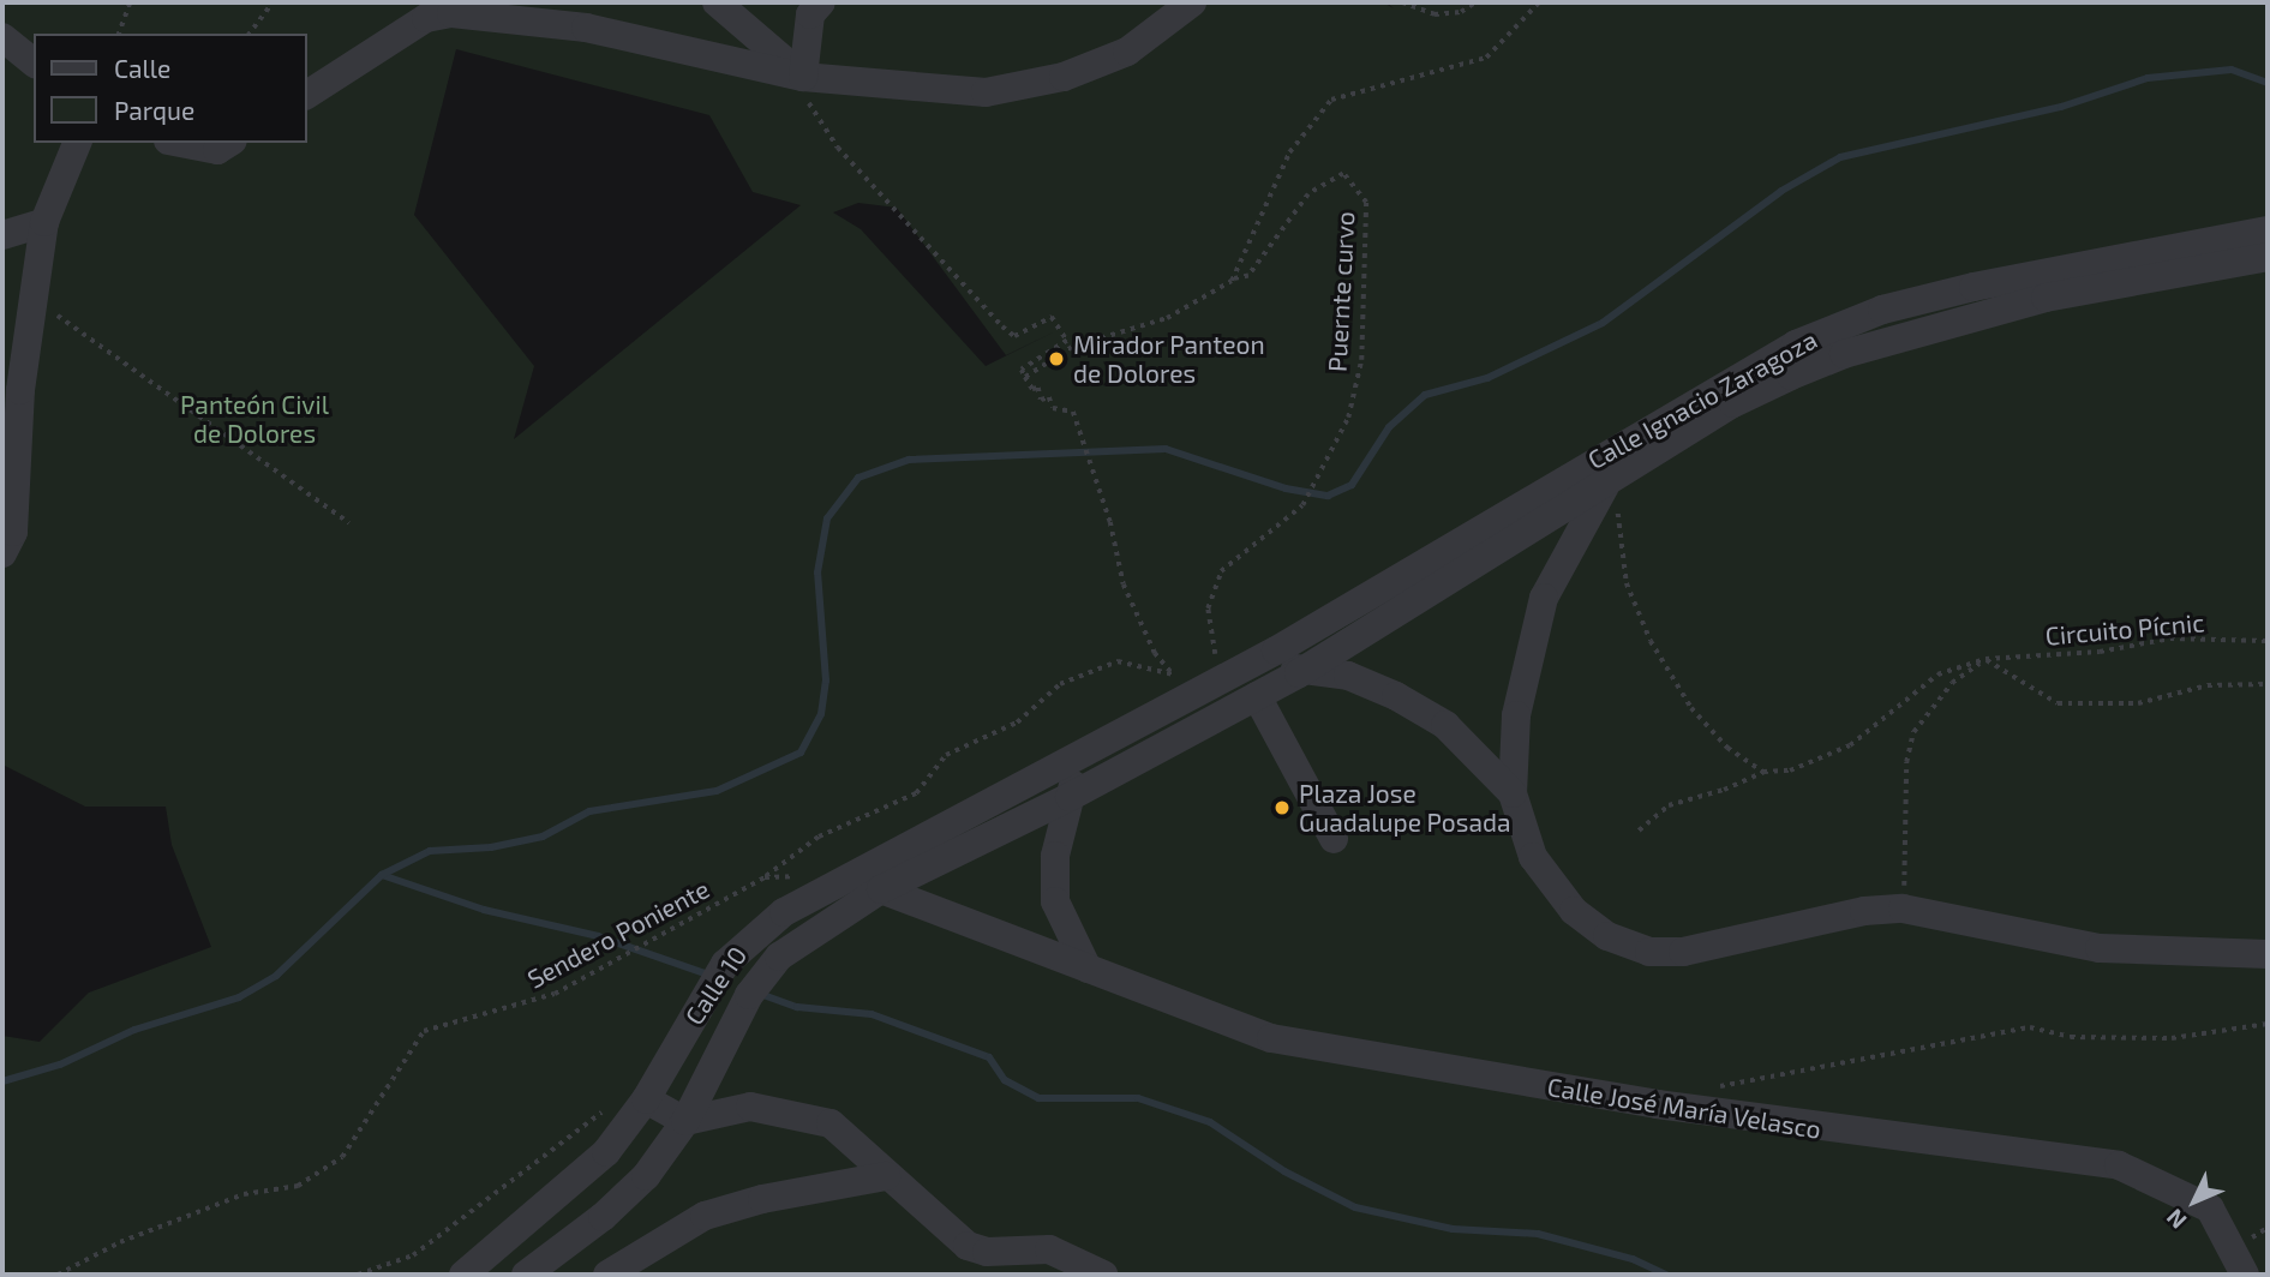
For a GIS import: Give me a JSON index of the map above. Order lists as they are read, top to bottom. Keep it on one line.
{"streets":{"street":["Calle Ignacio Zaragoza","Calle 10","Calle José María Velasco"],"path":["Puernte curvo","Circuito Pícnic","Sendero Poniente"]},"crossings":[["Puernte curvo","Calle Ignacio Zaragoza"],["Calle Ignacio Zaragoza","Calle 10"],["Sendero Poniente","Calle 10"],["Sendero Poniente","Calle José María Velasco"],["Calle 10","Calle José María Velasco"]],"parks":["Panteón Civil de Dolores"],"places":["Mirador Panteon de Dolores","Plaza Jose Guadalupe Posada"],"legend":["Calle","Parque"],"north":"bottom left"}
